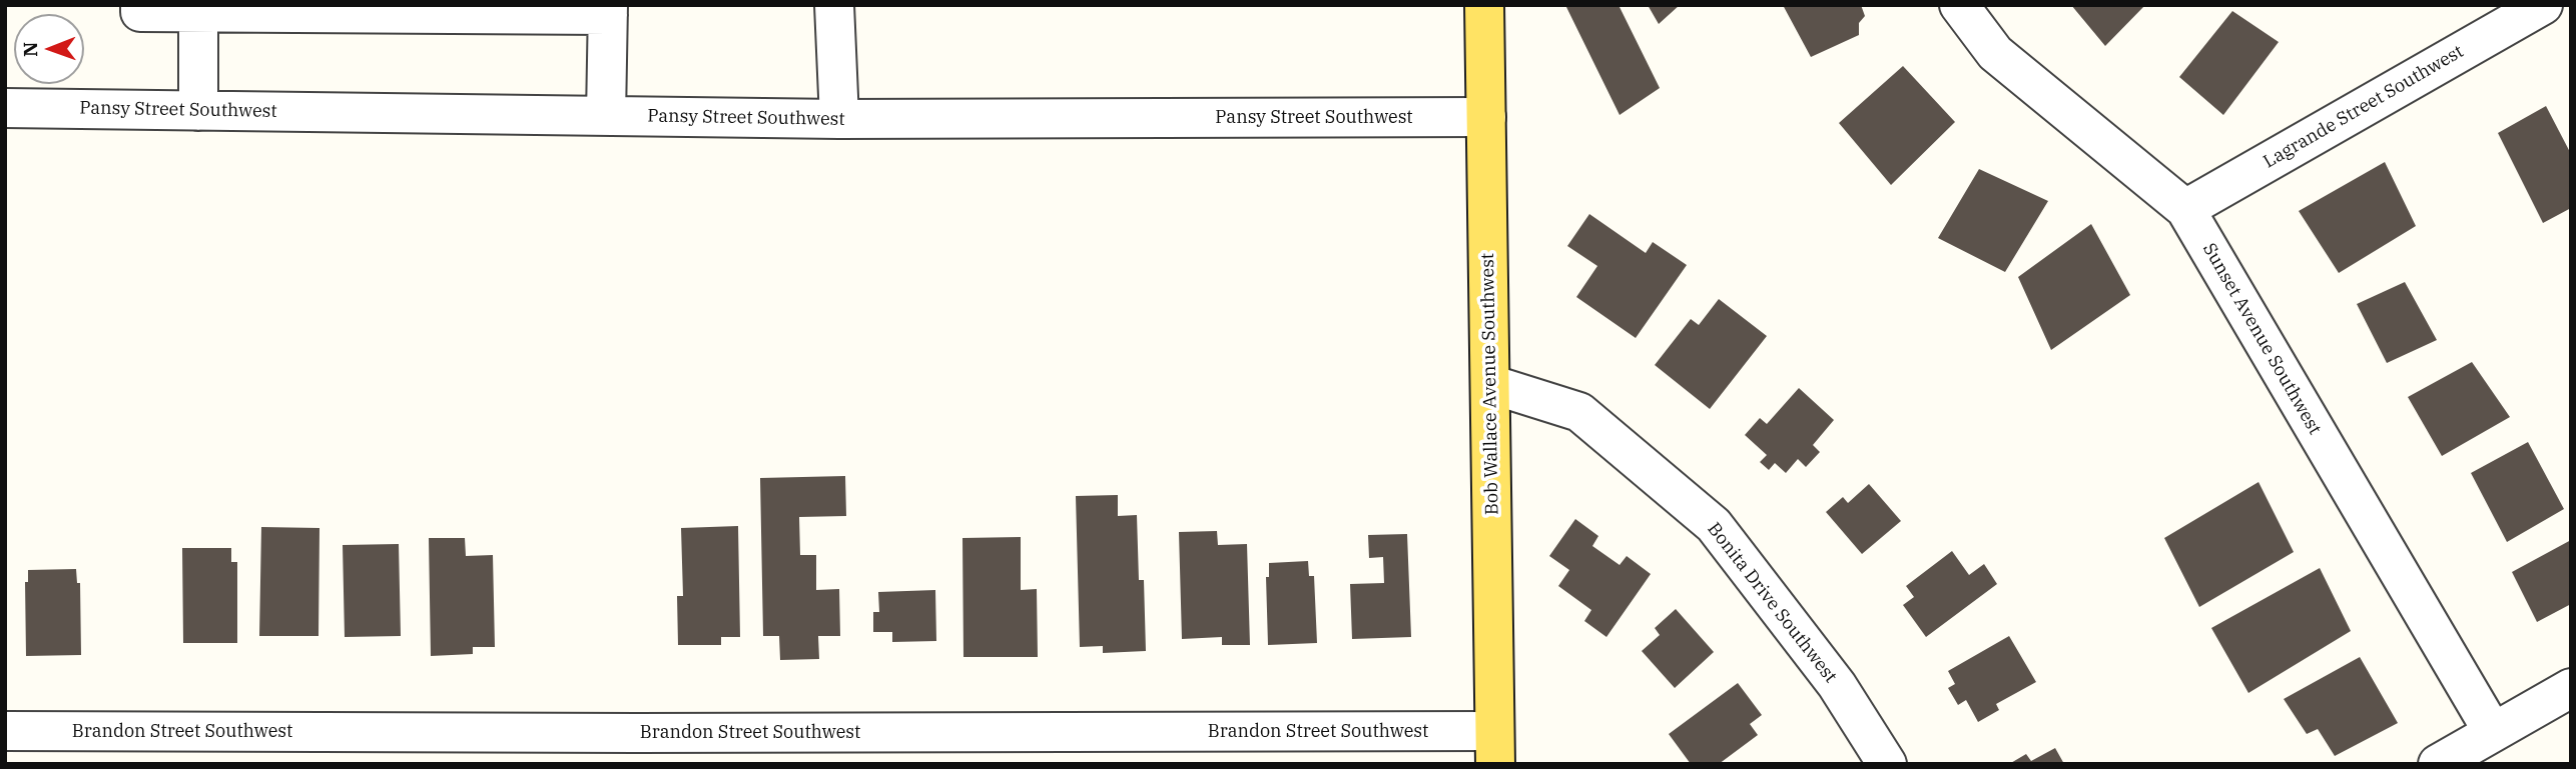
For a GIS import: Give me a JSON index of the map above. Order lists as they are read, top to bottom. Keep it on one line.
{"streets":{"main road":["Bob Wallace Avenue Southwest"],"street":["Lagrande Street Southwest","Pansy Street Southwest","Sunset Avenue Southwest","Bonita Drive Southwest","Brandon Street Southwest"]},"crossings":[["Lagrande Street Southwest","Sunset Avenue Southwest"],["Pansy Street Southwest","Bob Wallace Avenue Southwest"],["Bob Wallace Avenue Southwest","Bonita Drive Southwest"],["Bob Wallace Avenue Southwest","Brandon Street Southwest"]],"north":"left"}
